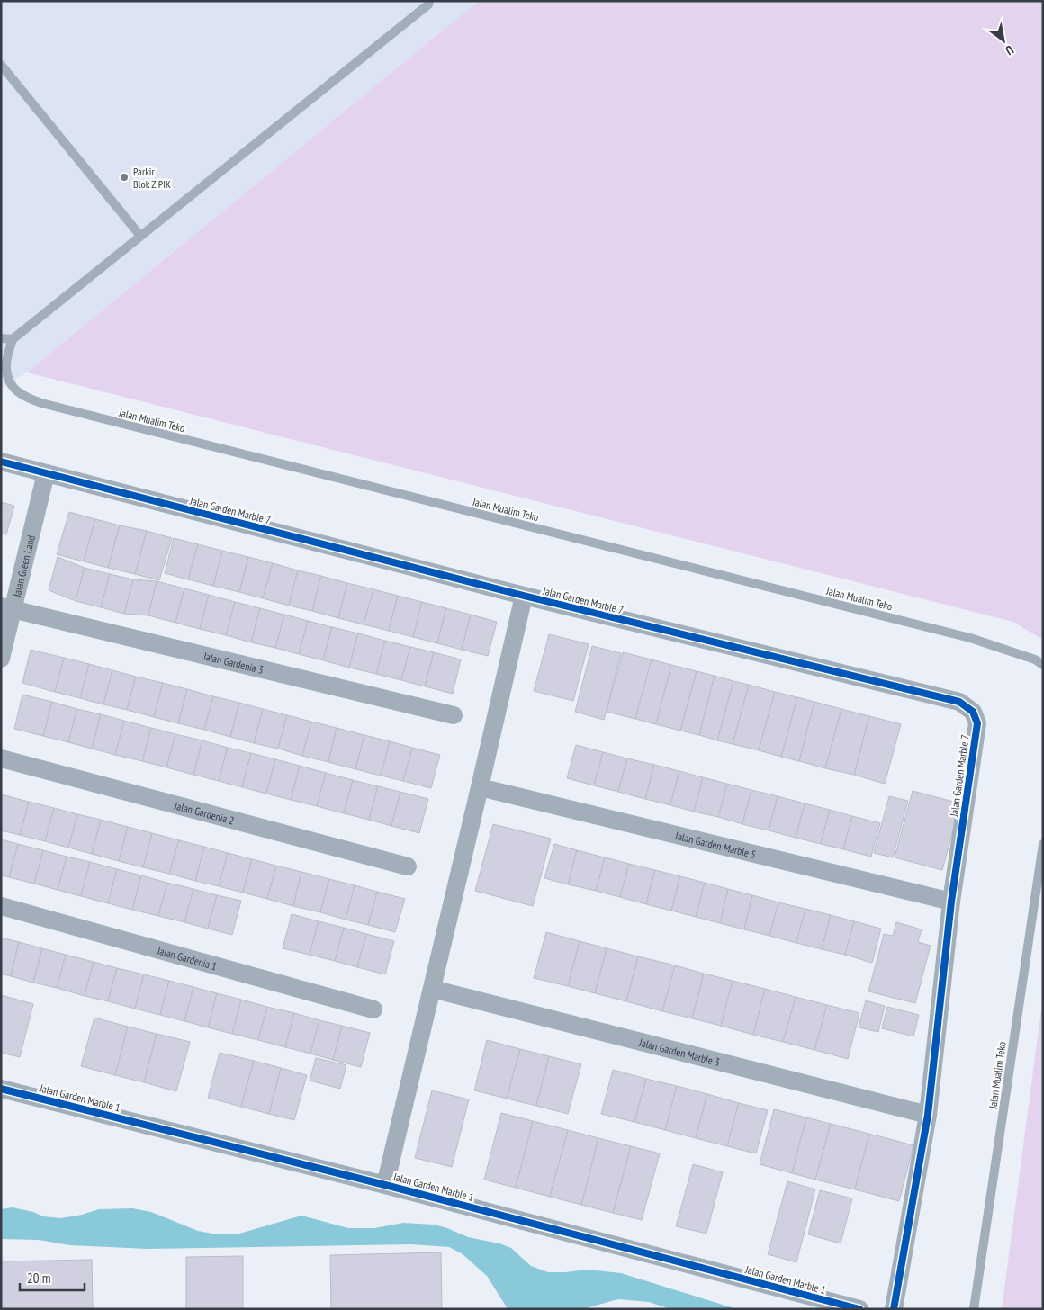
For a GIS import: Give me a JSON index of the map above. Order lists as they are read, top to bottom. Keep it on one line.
{"streets":{"street":["Jalan Garden Marble 7","Jalan Green Land","Jalan Gardenia 3","Jalan Gardenia 2","Jalan Garden Marble 5","Jalan Gardenia 1","Jalan Garden Marble 3","Jalan Garden Marble 1"],"lane":["Jalan Mualim Teko"]},"crossings":[["Jalan Garden Marble 7","Jalan Green Land"],["Jalan Garden Marble 7","Jalan Garden Marble 5"],["Jalan Garden Marble 7","Jalan Garden Marble 3"],["Jalan Green Land","Jalan Gardenia 3"]],"places":["Parkir Blok Z PIK"],"scale_bar":"20 m","north":"bottom right"}
